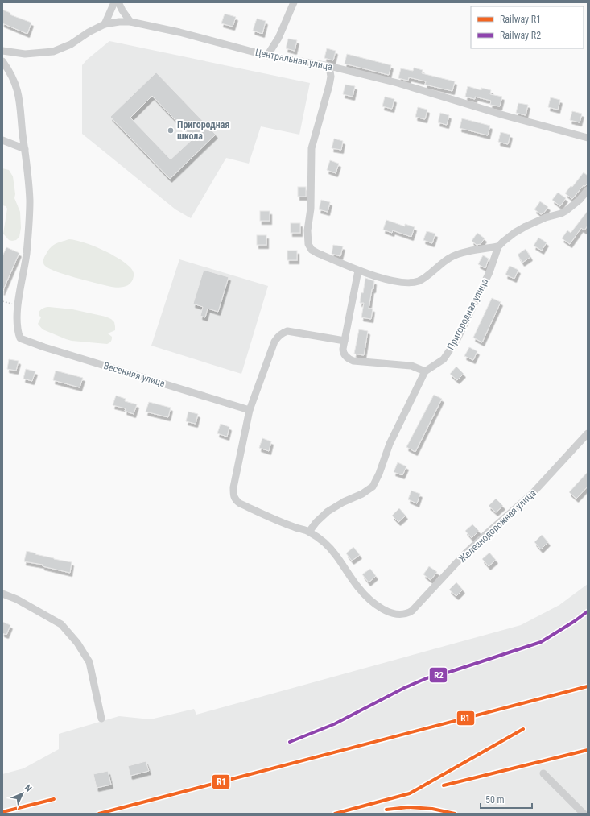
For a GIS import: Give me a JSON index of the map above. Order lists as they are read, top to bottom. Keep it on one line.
{"streets":{"street":["Центральная улица","Пригородная улица","Весенняя улица","Железнодорожная улица"]},"places":["Пригородная школа"],"lines":["rail line R2","rail line R1"],"legend":["Railway R1","Railway R2"],"scale_bar":"50 m","north":"top right"}
